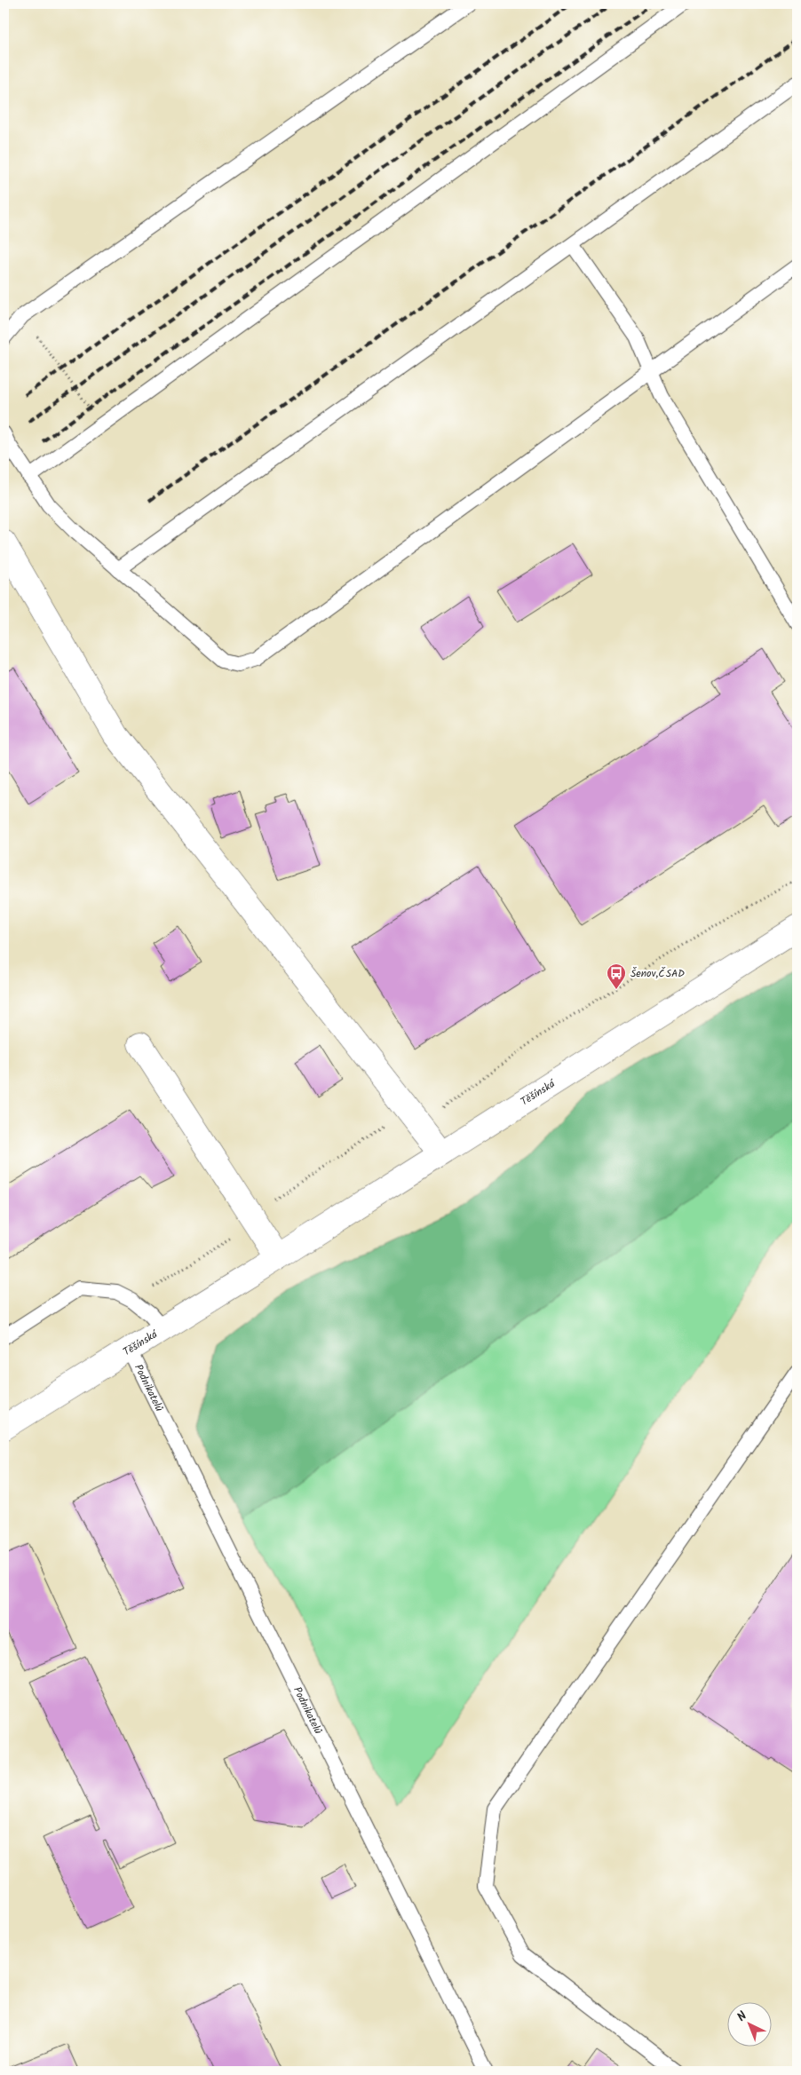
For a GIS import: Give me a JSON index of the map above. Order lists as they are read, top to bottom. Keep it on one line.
{"streets":{"street":["Těšínská"],"lane":["Podnikatelů"]},"crossings":[["Těšínská","Podnikatelů"]],"places":{"bus stop":["Šenov,ČSAD"]},"north":"top left"}
